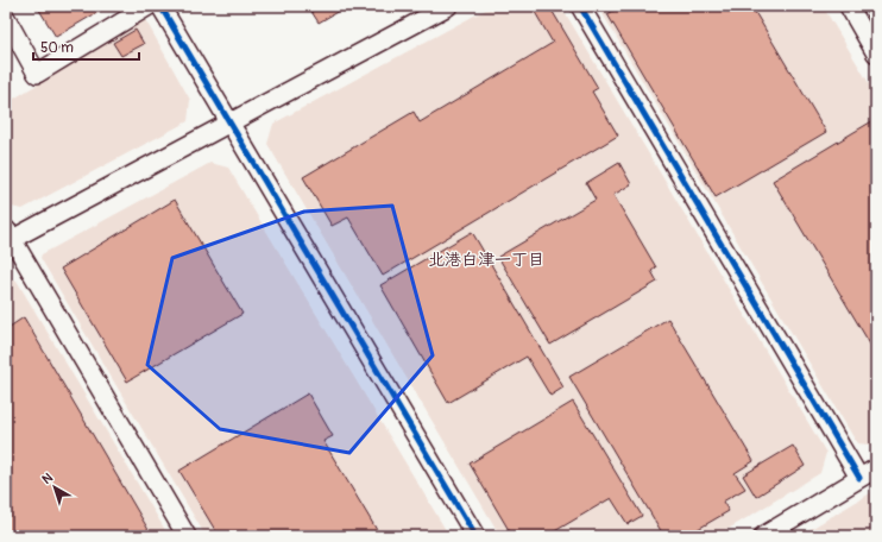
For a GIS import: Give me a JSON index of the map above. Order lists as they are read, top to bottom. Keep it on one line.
{"districts":["北港白津一丁目"],"scale_bar":"50 m","north":"top left"}
